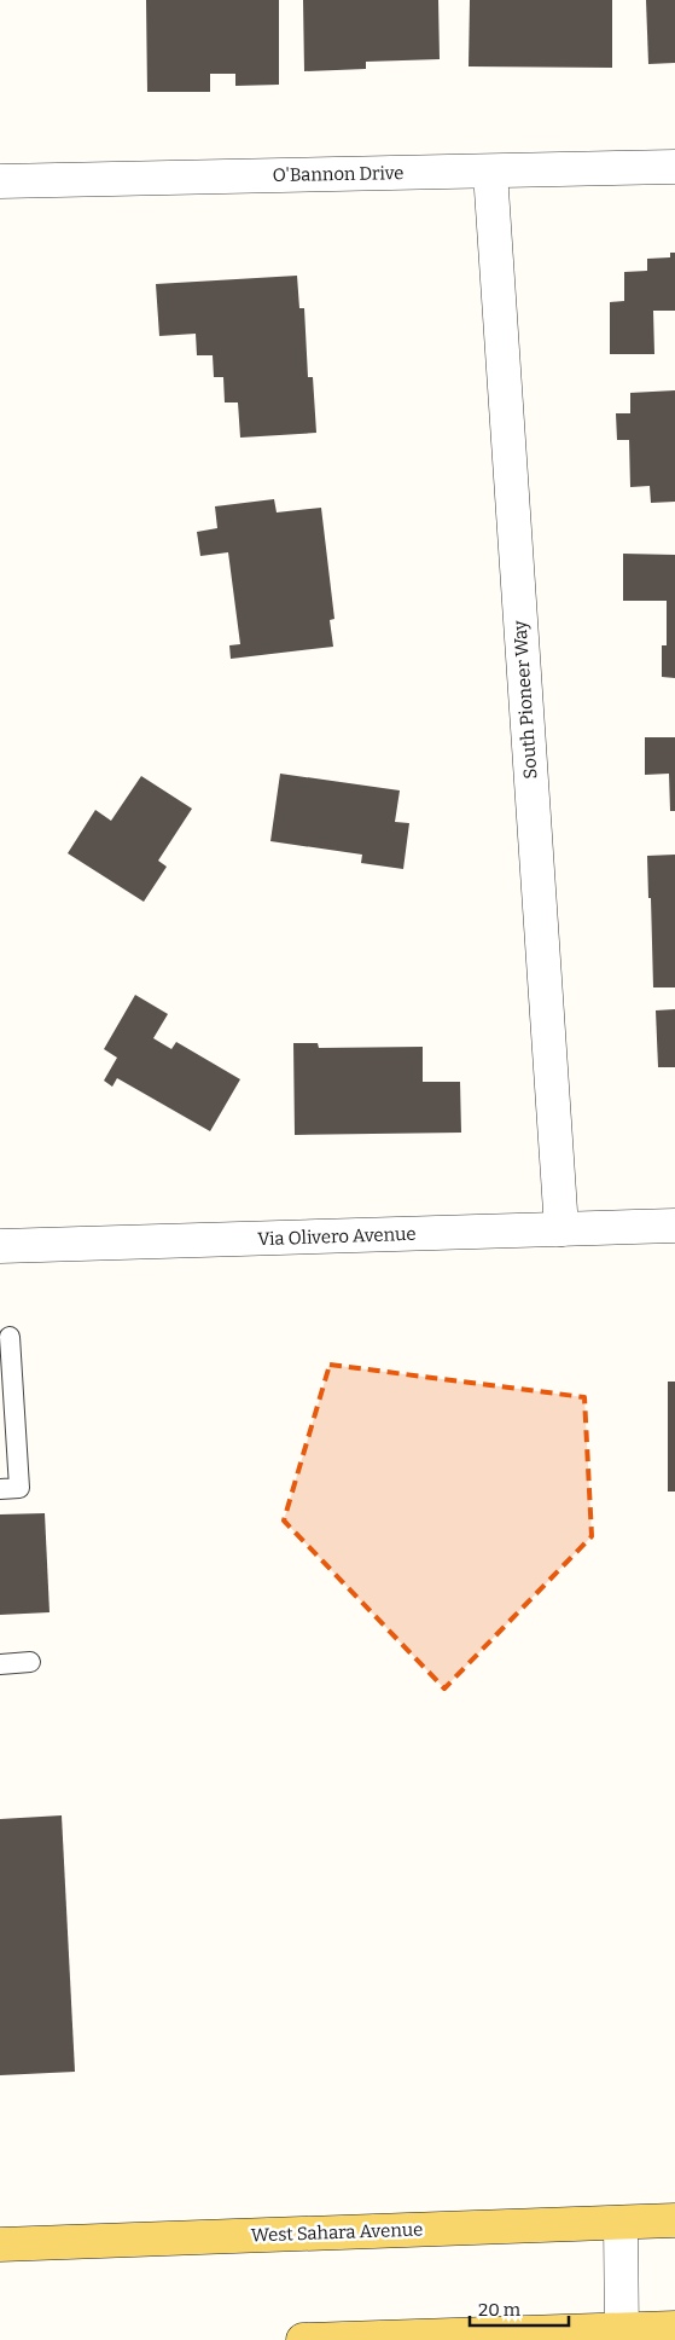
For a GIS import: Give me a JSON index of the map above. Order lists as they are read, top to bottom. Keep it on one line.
{"streets":{"main road":["West Sahara Avenue"],"street":["O'Bannon Drive","South Pioneer Way","Via Olivero Avenue"]},"crossings":[["O'Bannon Drive","South Pioneer Way"],["South Pioneer Way","Via Olivero Avenue"]],"scale_bar":"20 m"}
